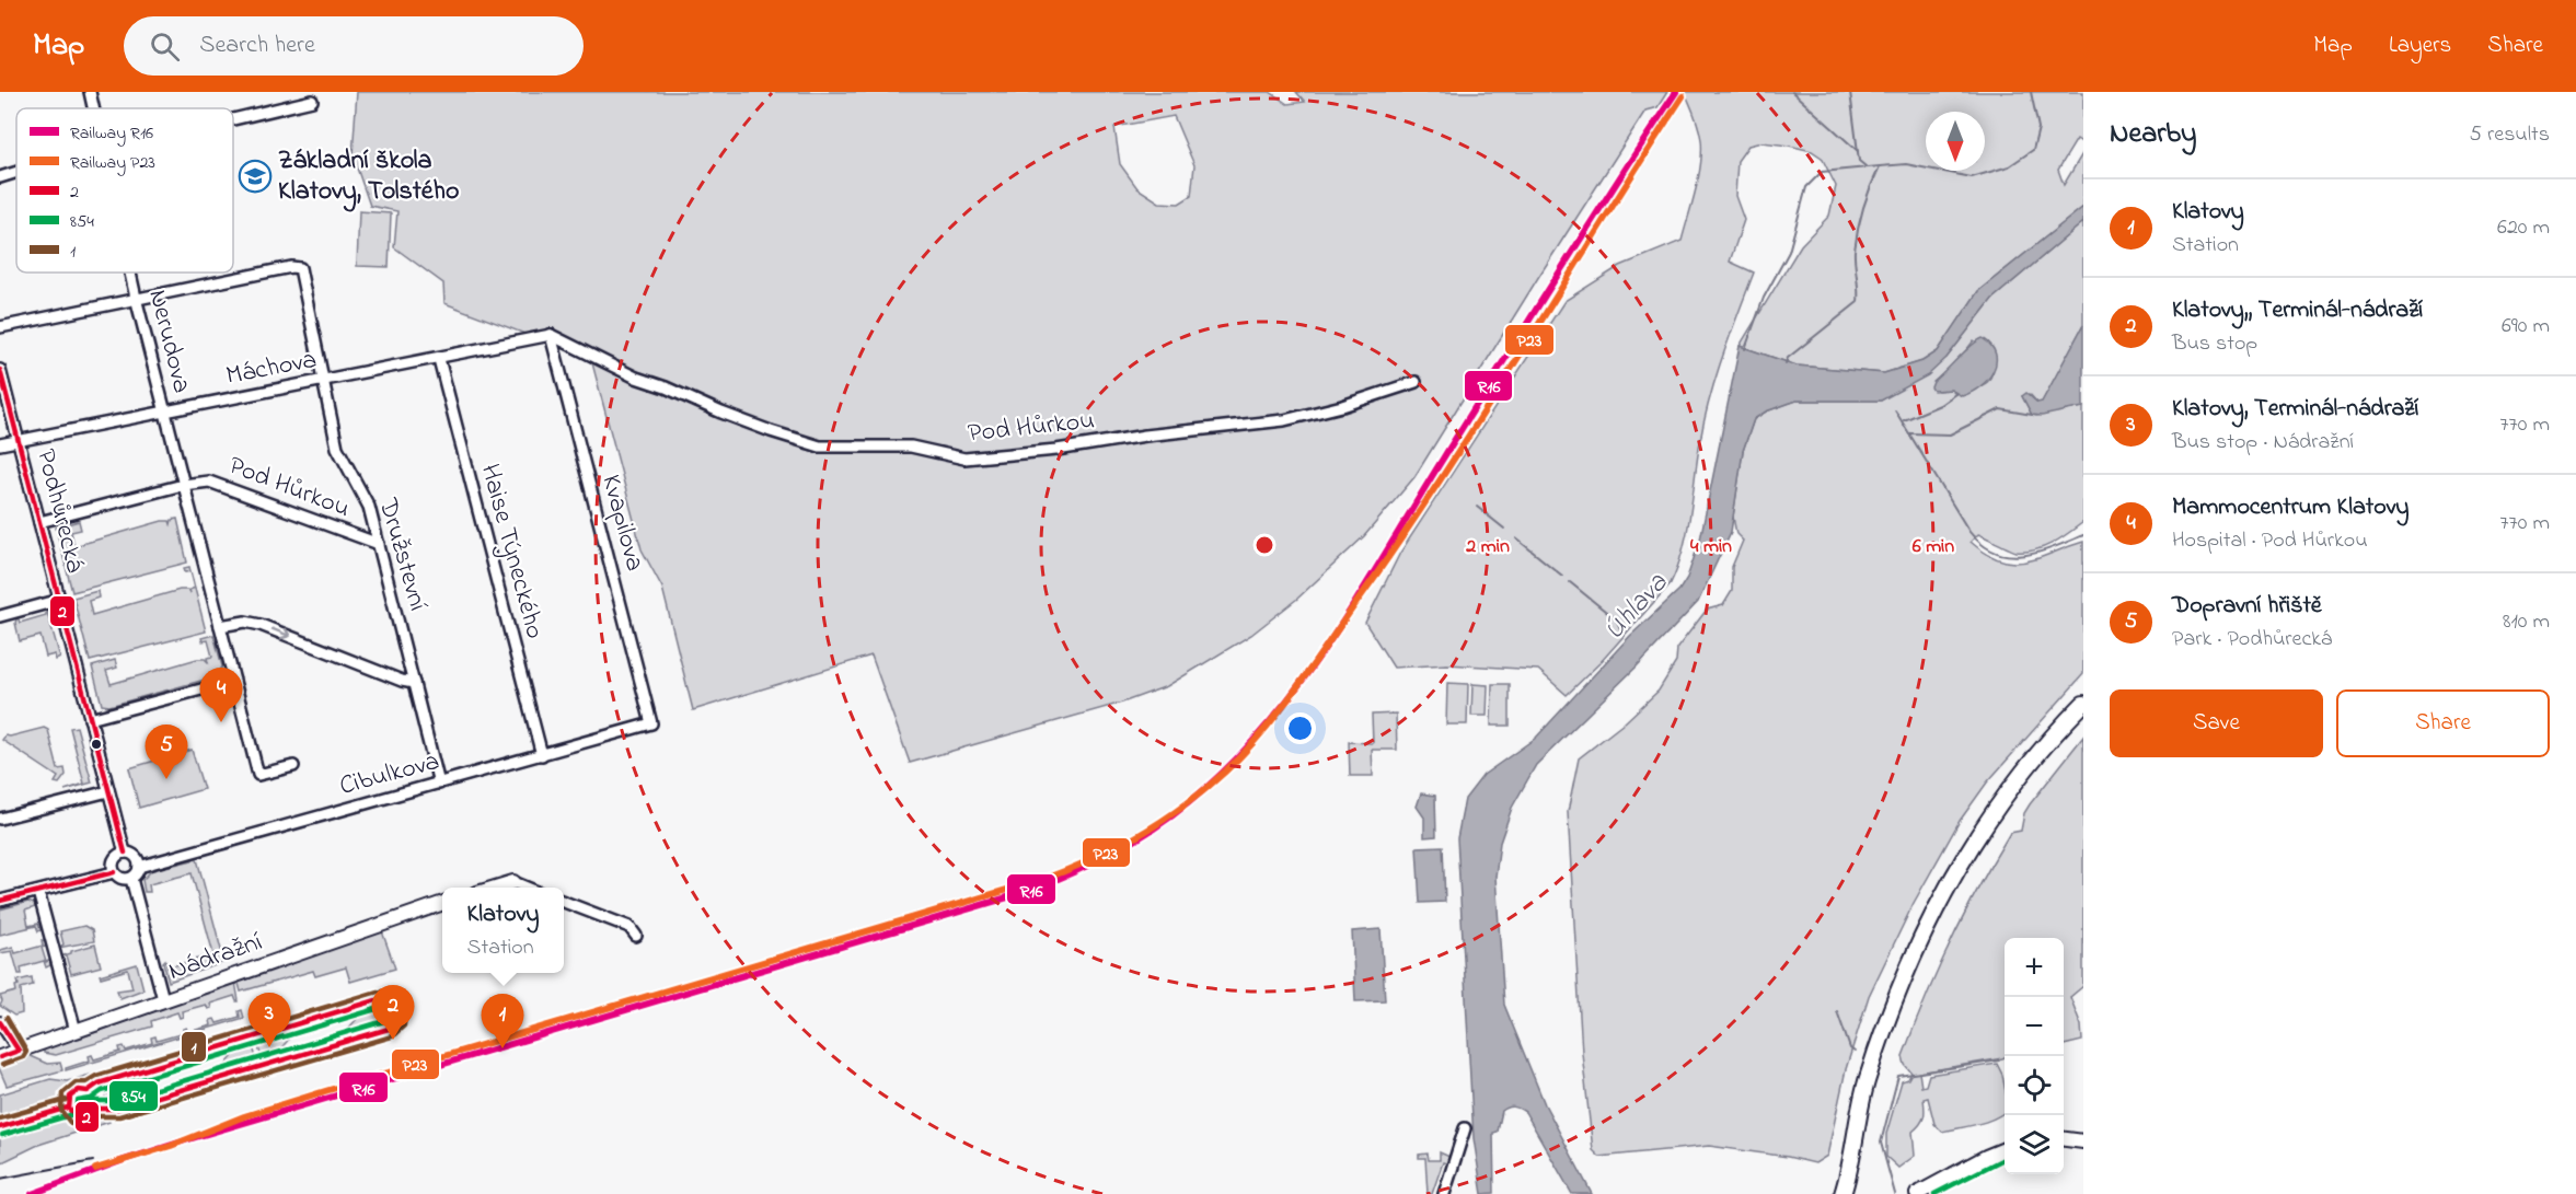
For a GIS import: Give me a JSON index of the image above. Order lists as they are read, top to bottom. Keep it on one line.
{"streets":{"street":["Nerudova","Máchova","Pod Hůrkou","Podhůrecká","Kvapilova","Haise Týneckého","Družstevní","Cibulkova","Nádražní"]},"crossings":[["Nerudova","Máchova"],["Nerudova","Pod Hůrkou"],["Nerudova","Družstevní"],["Máchova","Pod Hůrkou"],["Máchova","Podhůrecká"],["Máchova","Kvapilova"],["Máchova","Haise Týneckého"],["Máchova","Družstevní"],["Pod Hůrkou","Podhůrecká"],["Pod Hůrkou","Kvapilova"],["Pod Hůrkou","Družstevní"],["Podhůrecká","Cibulkova"],["Kvapilova","Cibulkova"],["Haise Týneckého","Cibulkova"],["Družstevní","Cibulkova"]],"water":["Úhlava"],"places":{"school or university":["Základní škola Klatovy, Tolstého"]},"lines":["rail line R16","rail line P23","transit line 2","transit line 1","transit line 854"],"legend":["Railway R16","Railway P23","2","854","1"],"north":"bottom","page":{"header":"Map","search":"Search here","nav":["Map","Layers","Share"],"heading":["Nearby","5 results"],"list":[{"mark":"1","name":"Klatovy","note":"Station","value":"620 m"},{"mark":"2","name":"Klatovy,, Terminál-nádraží","note":"Bus stop","value":"690 m"},{"mark":"3","name":"Klatovy, Terminál-nádraží","note":"Bus stop · Nádražní","value":"770 m"},{"mark":"4","name":"Mammocentrum Klatovy","note":"Hospital · Pod Hůrkou","value":"770 m"},{"mark":"5","name":"Dopravní hřiště","note":"Park · Podhůrecká","value":"810 m"}],"pins":["4","5","2","3","1"],"buttons":["Save","Share"],"popup":["Klatovy","Station"],"map_buttons":["+","−"]},"rings":["2 min","4 min","6 min"]}
